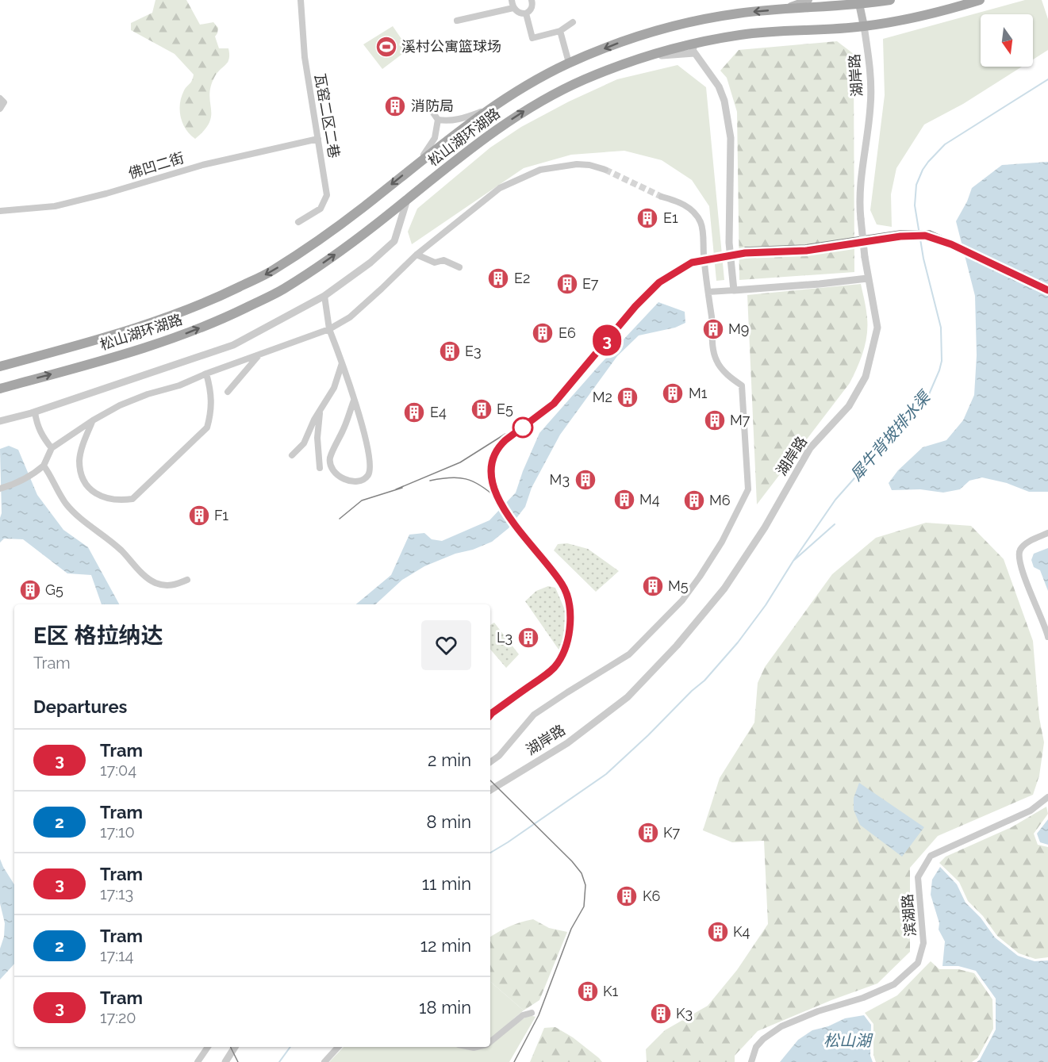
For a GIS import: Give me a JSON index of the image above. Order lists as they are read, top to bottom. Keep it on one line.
{"streets":{"main road":["松山湖环湖路"],"street":["湖岸路","瓦窑二区二巷","佛凹二街","滨湖路"]},"crossings":[["湖岸路","松山湖环湖路"],["瓦窑二区二巷","佛凹二街"]],"water":["犀牛背坡排水渠","松山湖"],"places":{"sports":["溪村公寓篮球场"],"building":["消防局","E1","E2","E7","M9","E6","E3","M1","M2","E5","E4","M7","M3","M4","M6","F1","M5","G5","L3","K7","K6","K4","K1","K3"]},"lines":["tram line 3"],"north":"bottom","page":{"on_map":"3","heading":[["E区 格拉纳达","Tram"],"Departures"],"list":[{"mark":"3","name":"Tram","note":"17:04","value":"2 min"},{"mark":"2","name":"Tram","note":"17:10","value":"8 min"},{"mark":"3","name":"Tram","note":"17:13","value":"11 min"},{"mark":"2","name":"Tram","note":"17:14","value":"12 min"},{"mark":"3","name":"Tram","note":"17:20","value":"18 min"}]}}
